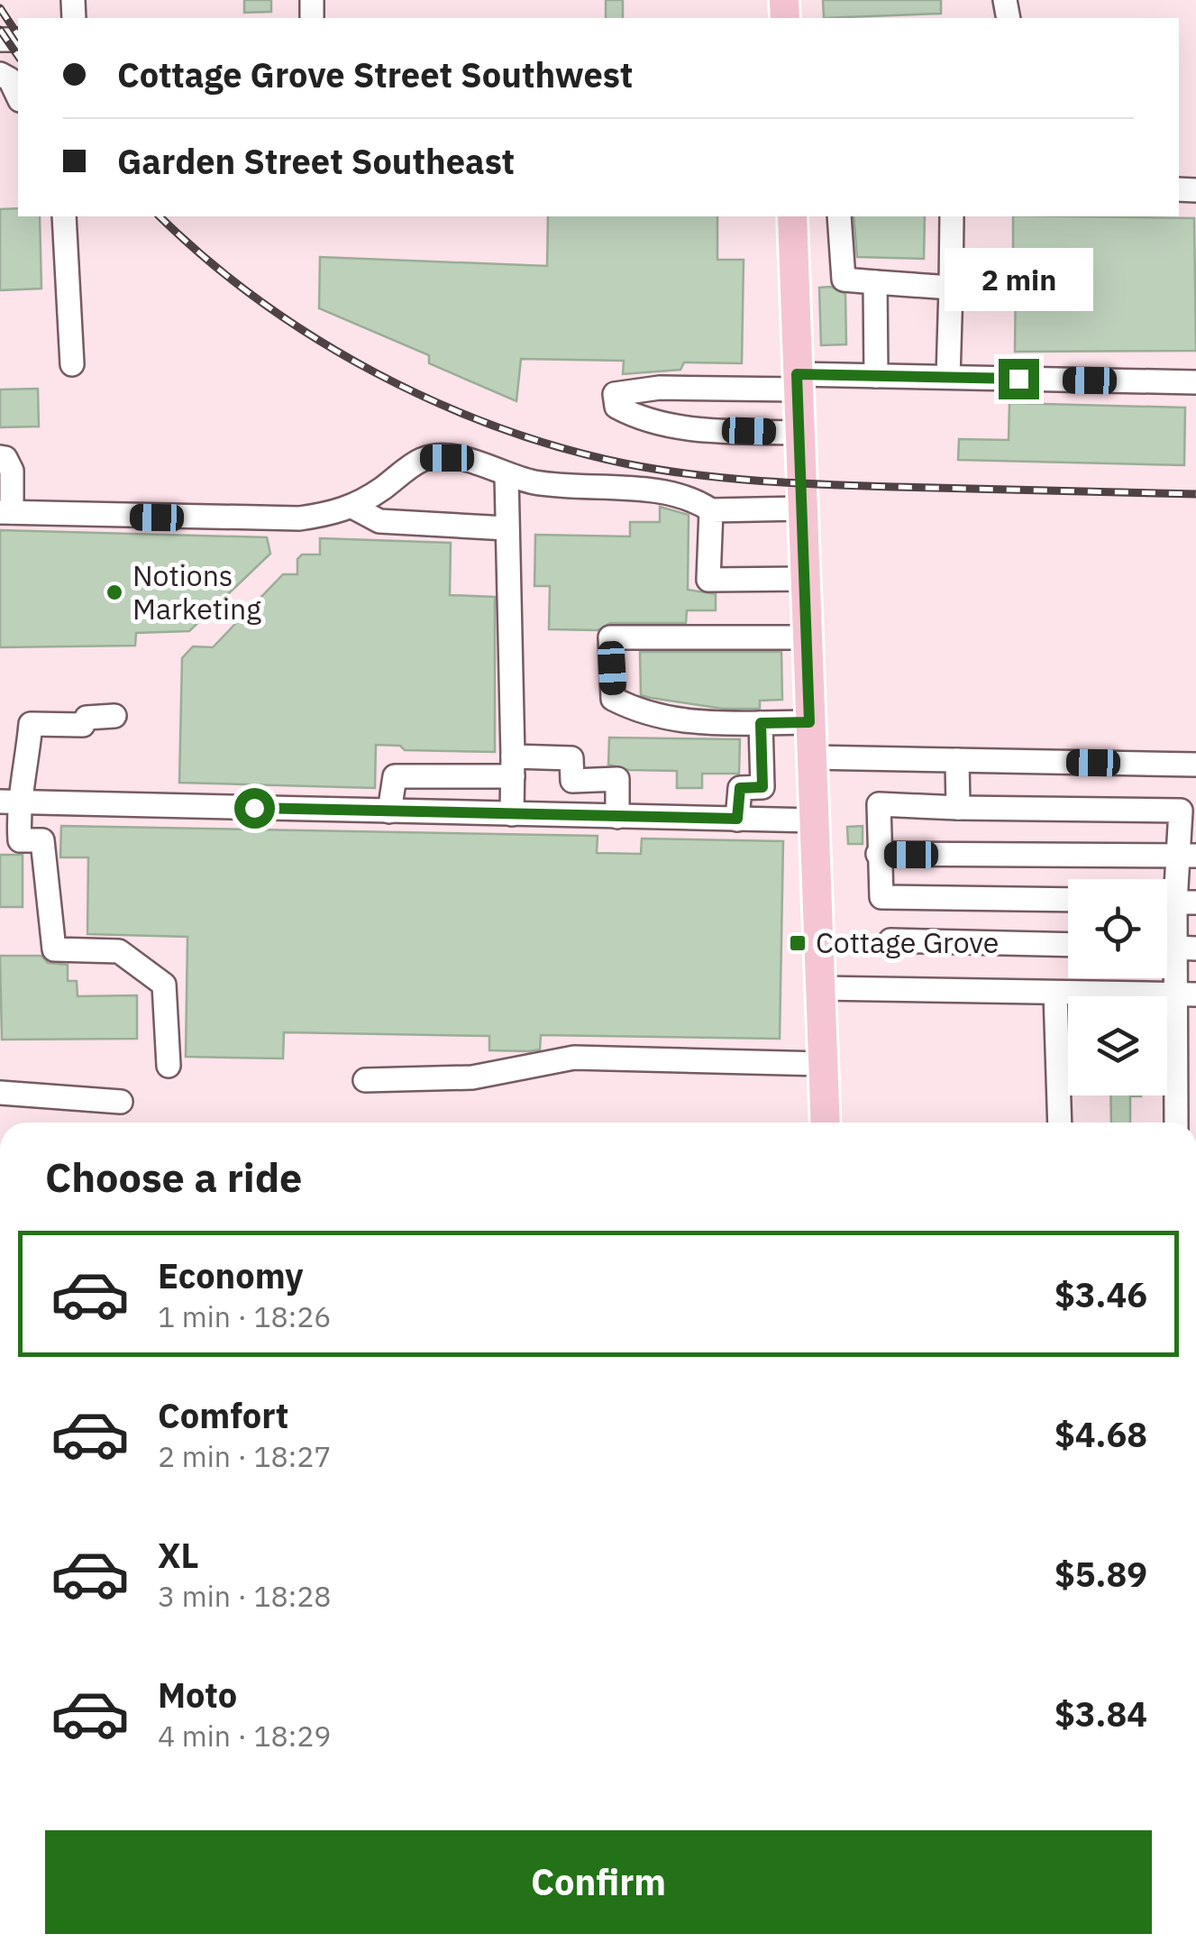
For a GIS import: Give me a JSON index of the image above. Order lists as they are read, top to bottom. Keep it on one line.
{"places":{"other":["Notions Marketing"],"transit":["Cottage Grove"]},"page":{"banner":["Cottage Grove Street Southwest","Garden Street Southeast"],"bubble":"2 min","heading":"Choose a ride","list":[{"name":"Economy","note":"1 min · 18:26","value":"$3.46"},{"name":"Comfort","note":"2 min · 18:27","value":"$4.68"},{"name":"XL","note":"3 min · 18:28","value":"$5.89"},{"name":"Moto","note":"4 min · 18:29","value":"$3.84"}],"buttons":"Confirm"}}
